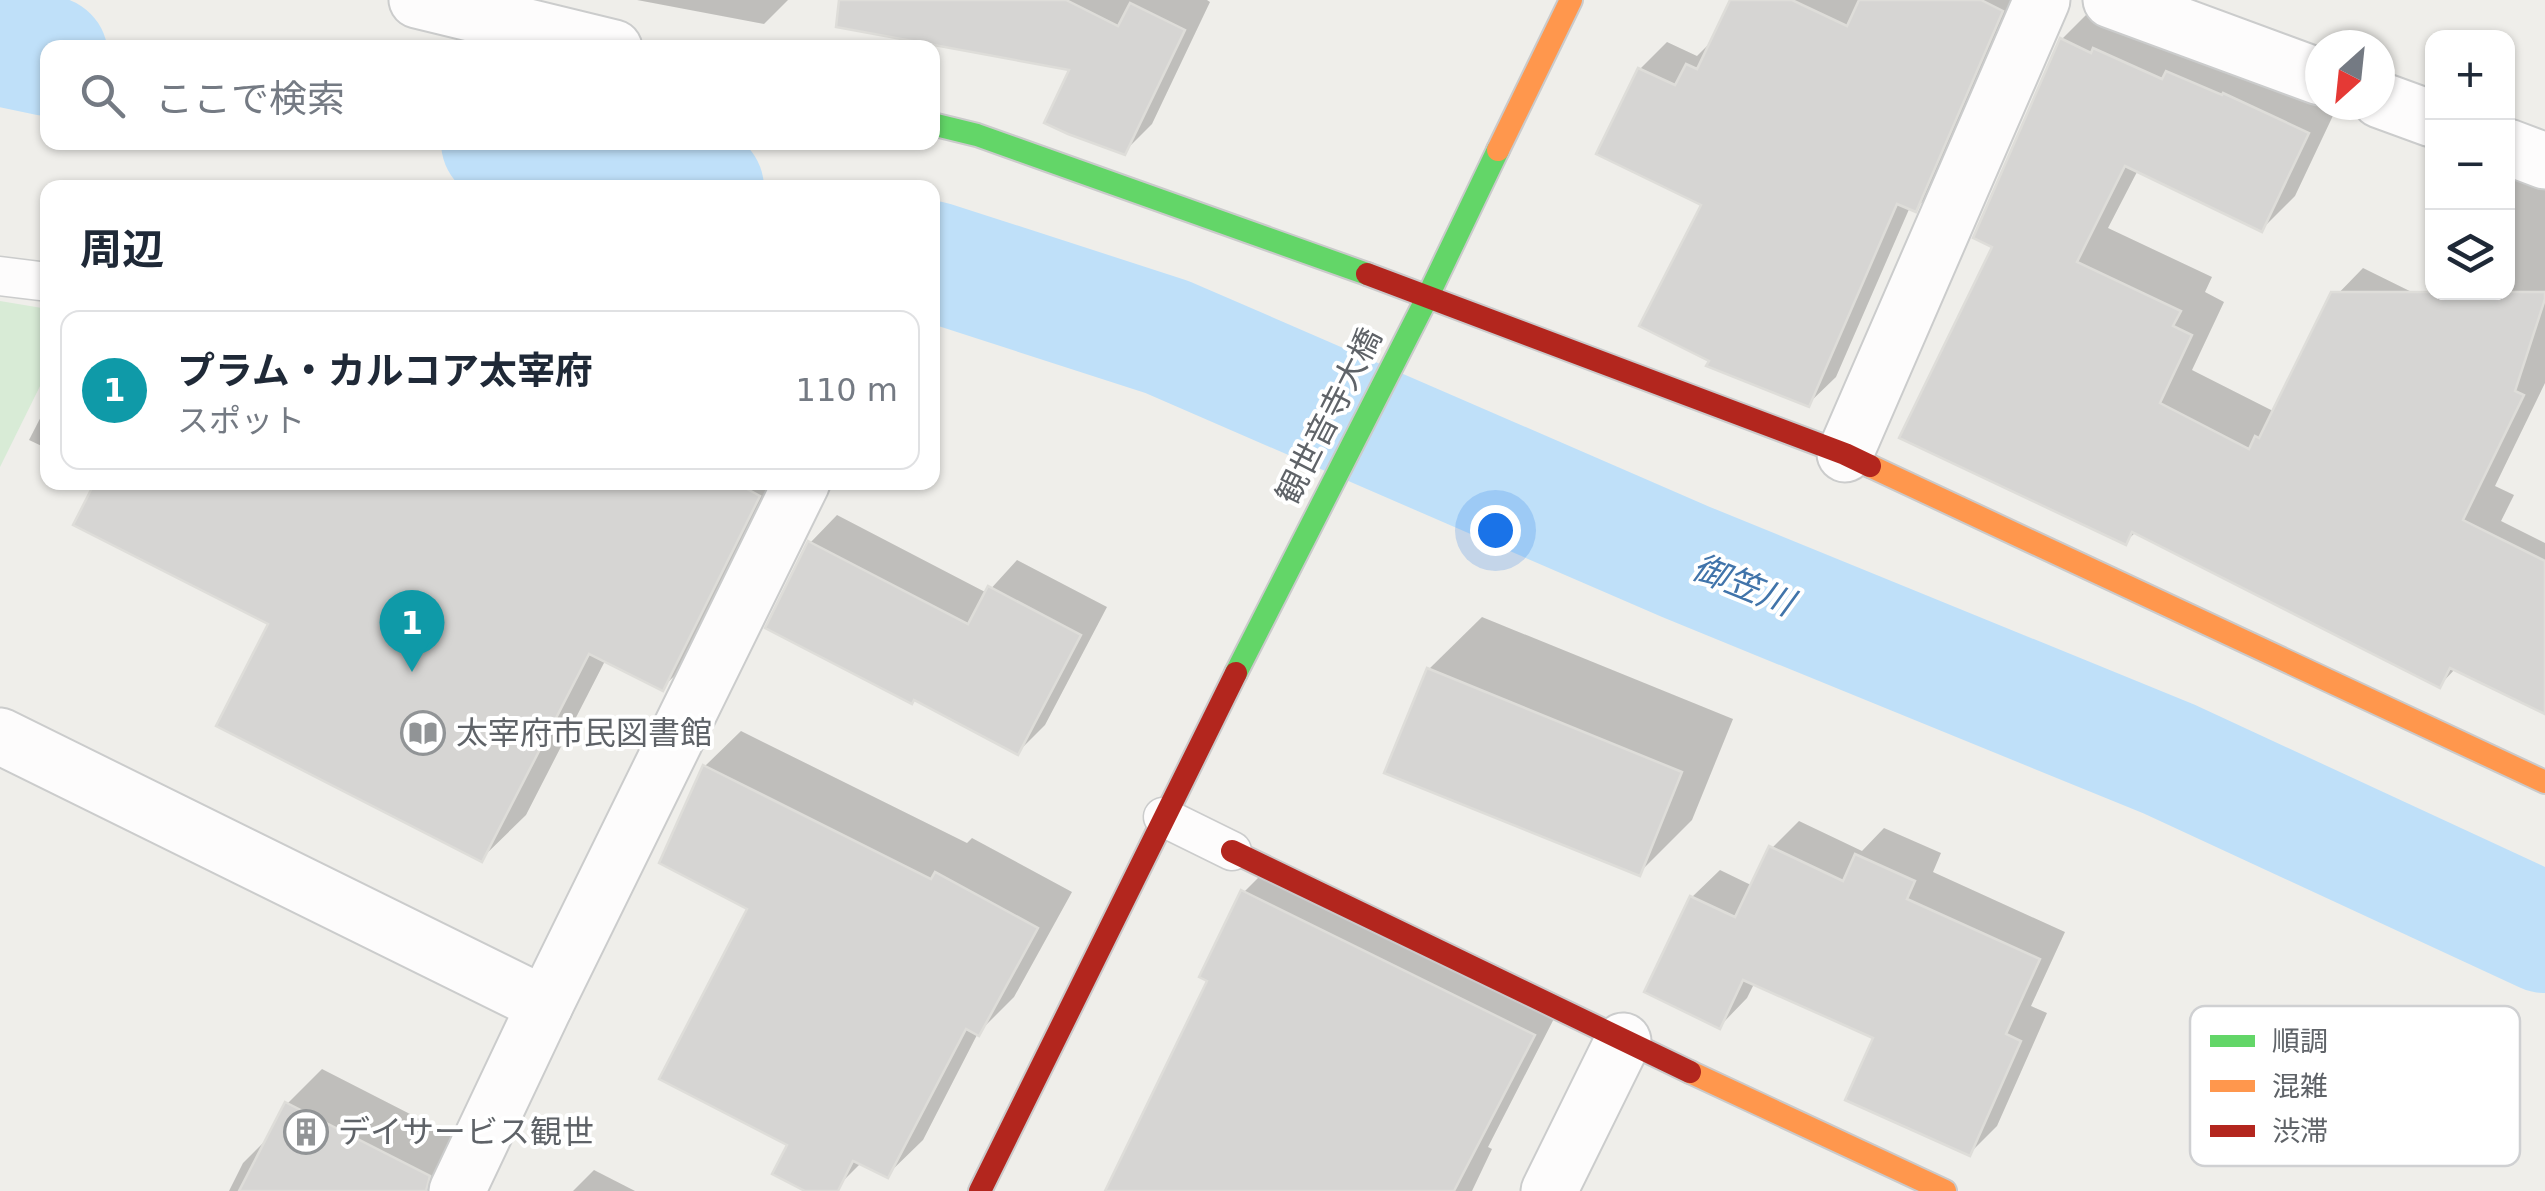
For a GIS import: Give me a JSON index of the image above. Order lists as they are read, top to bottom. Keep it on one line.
{"streets":{"street":["観世音寺大橋"]},"water":["御笠川"],"places":{"library":["太宰府市民図書館"],"building":["デイサービス観世"]},"legend":["順調","混雑","渋滞"],"north":"bottom left","page":{"map_buttons":["+","−"],"search":"ここで検索","heading":"周辺","list":[{"mark":"1","name":"プラム・カルコア太宰府","note":"スポット","value":"110 m"}],"pins":"1"}}
